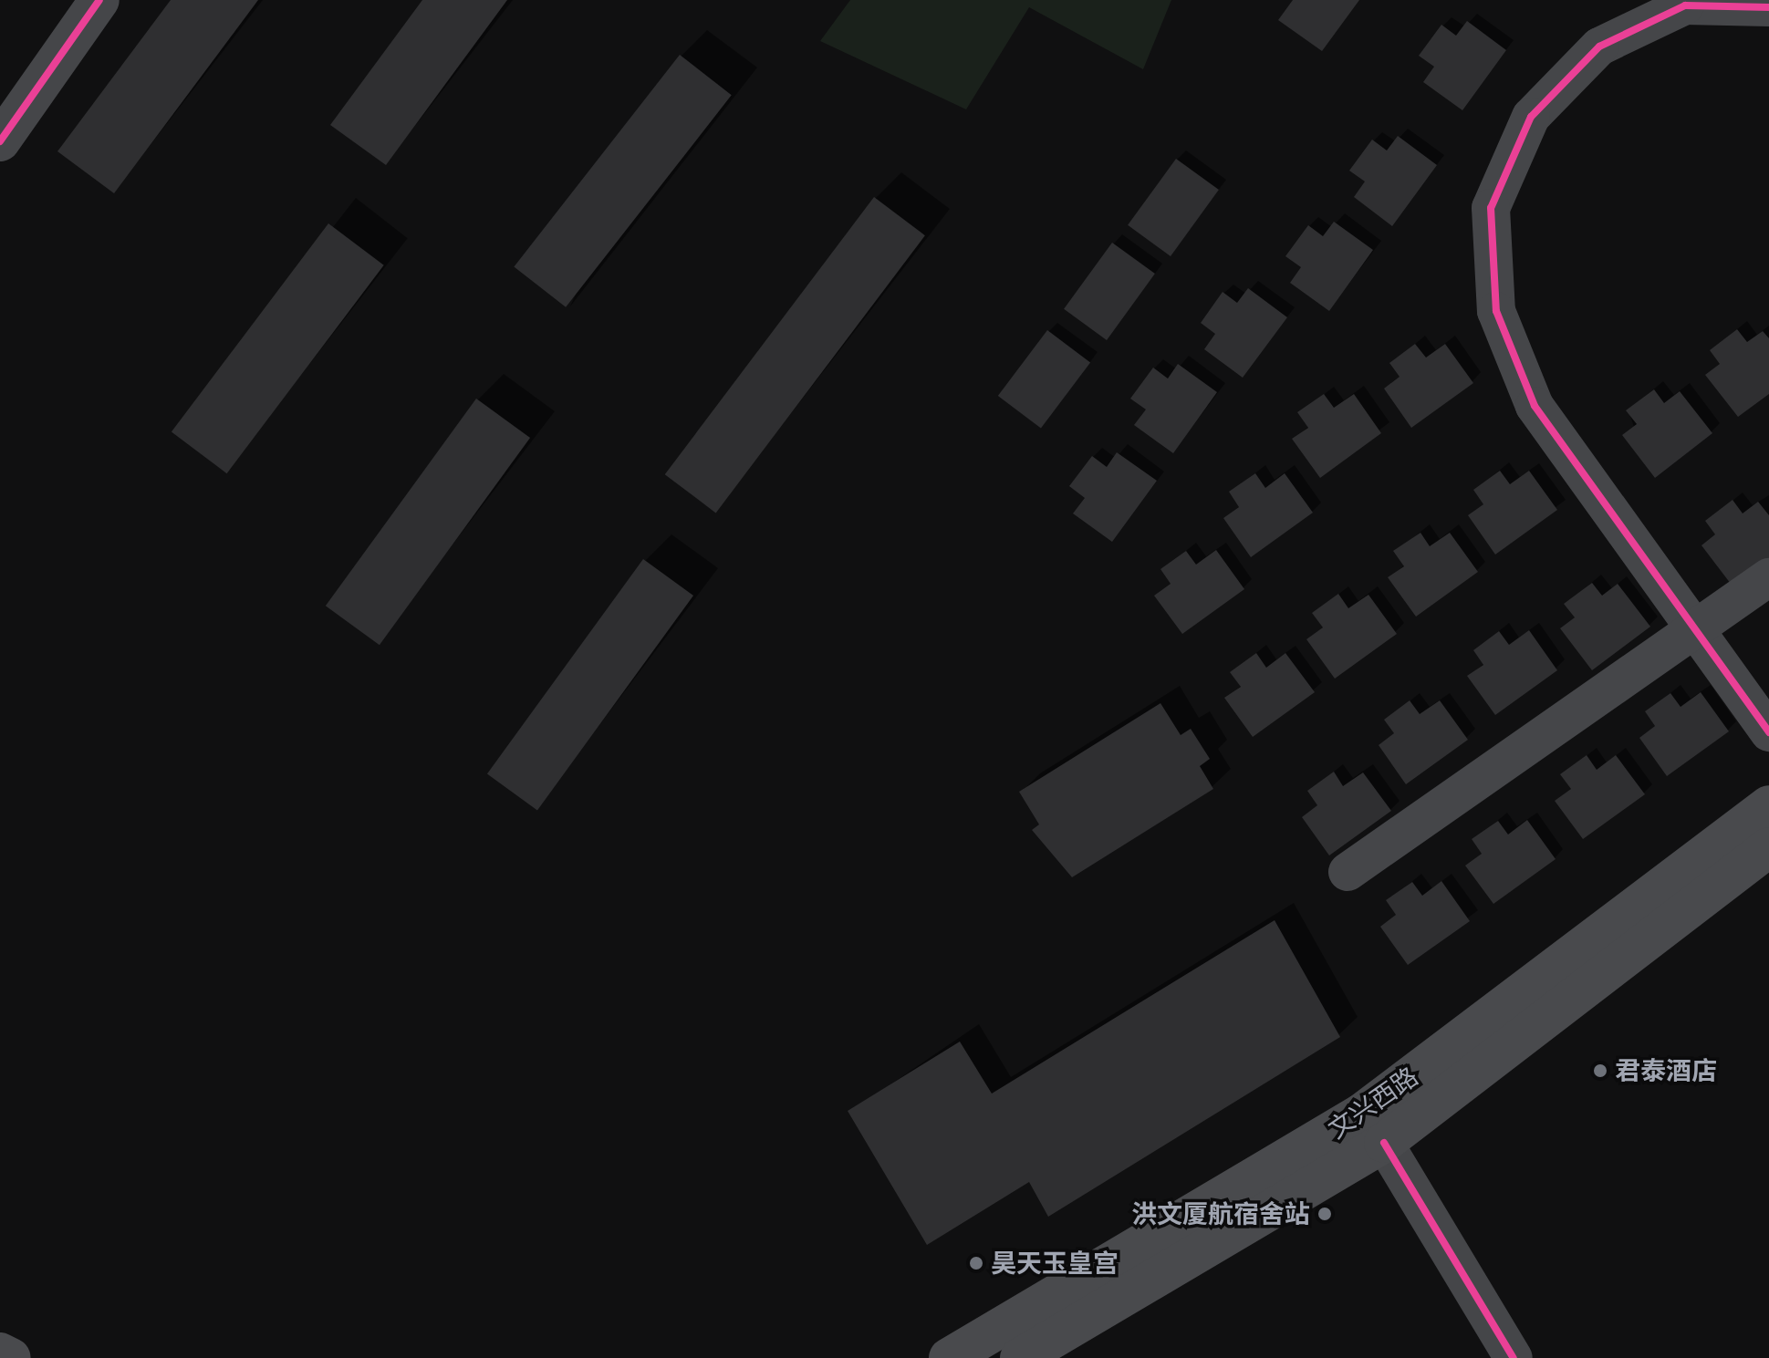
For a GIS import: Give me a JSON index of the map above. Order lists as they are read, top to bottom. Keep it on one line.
{"streets":{"main road":["文兴西路"]},"places":["君泰酒店","洪文厦航宿舍站","昊天玉皇宫"]}
